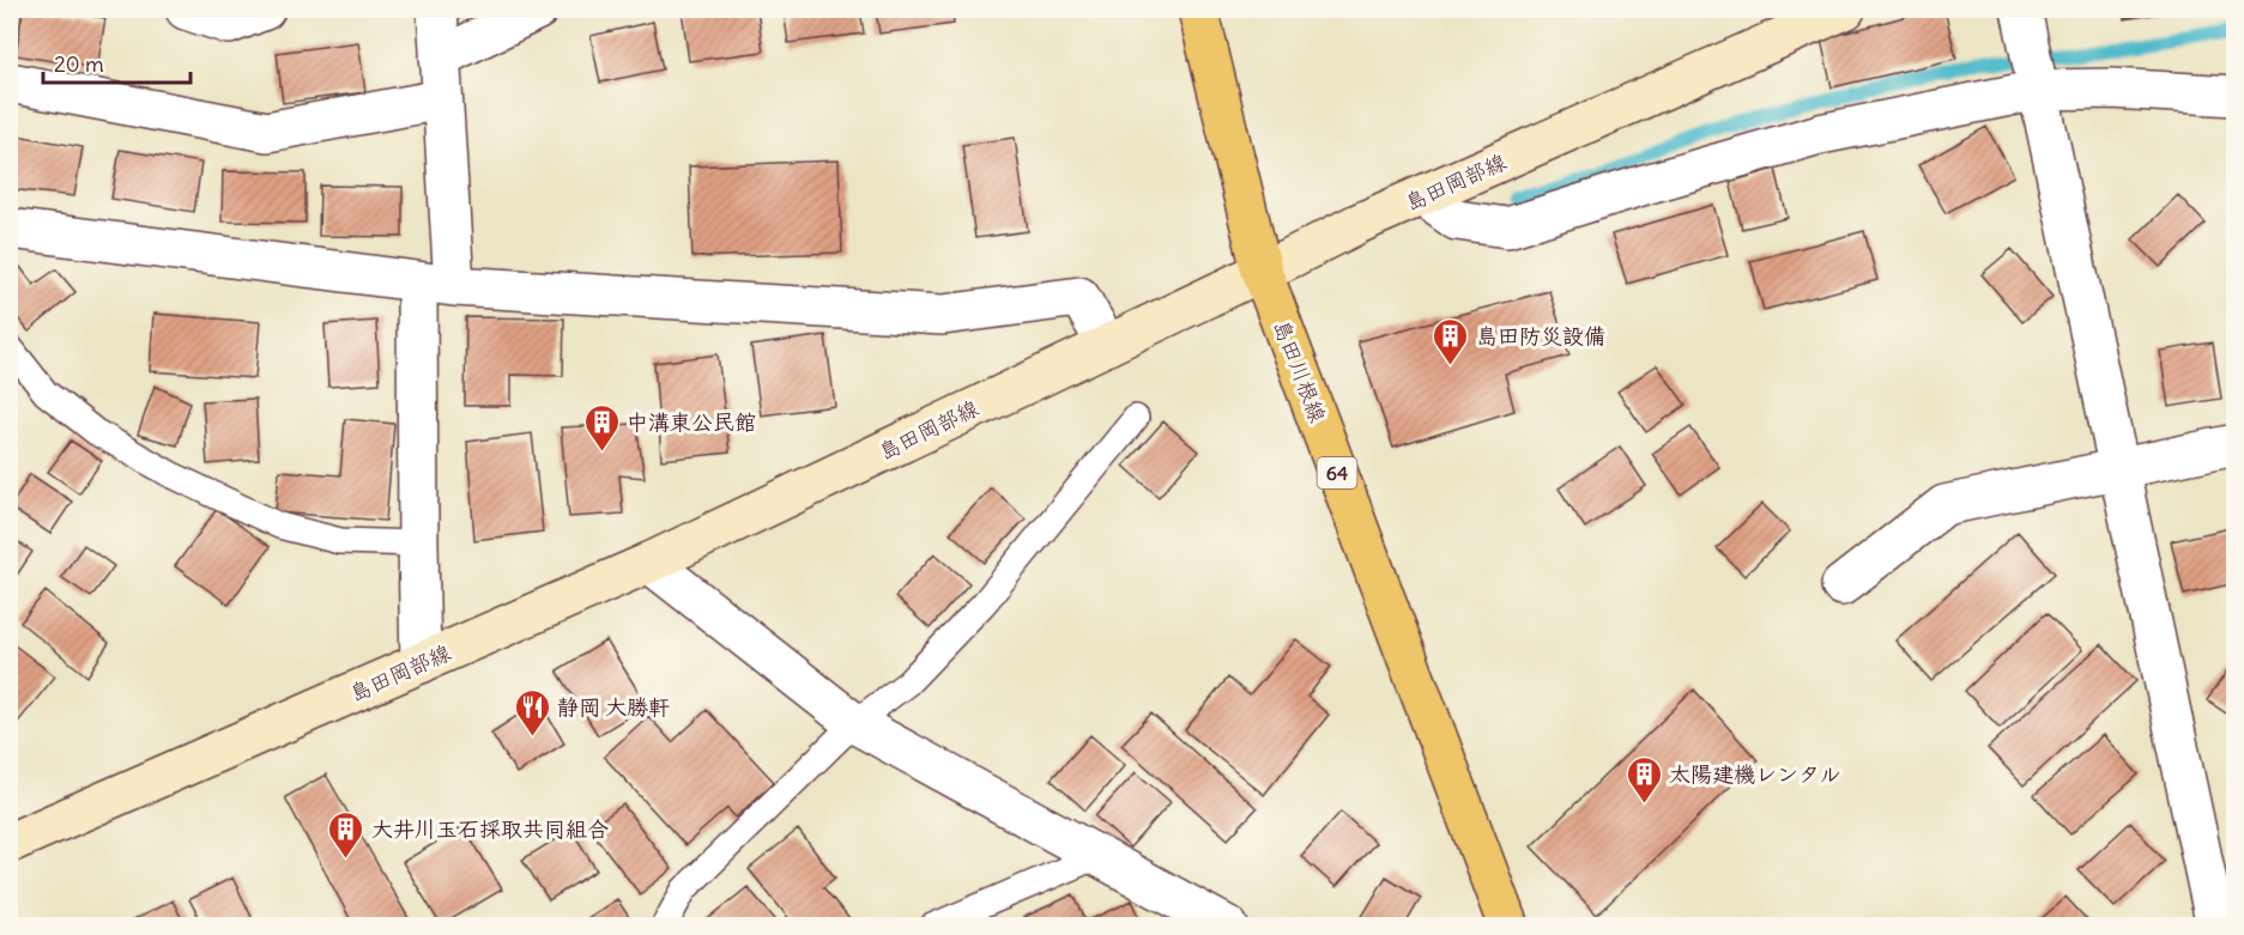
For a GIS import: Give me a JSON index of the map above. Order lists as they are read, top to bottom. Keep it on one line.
{"streets":{"main road":["島田岡部線","島田川根線","64"]},"crossings":[["島田岡部線","島田川根線"]],"places":{"building":["島田防災設備","中溝東公民館","太陽建機レンタル","大井川玉石採取共同組合"],"restaurant":["静岡 大勝軒"]},"scale_bar":"20 m"}
